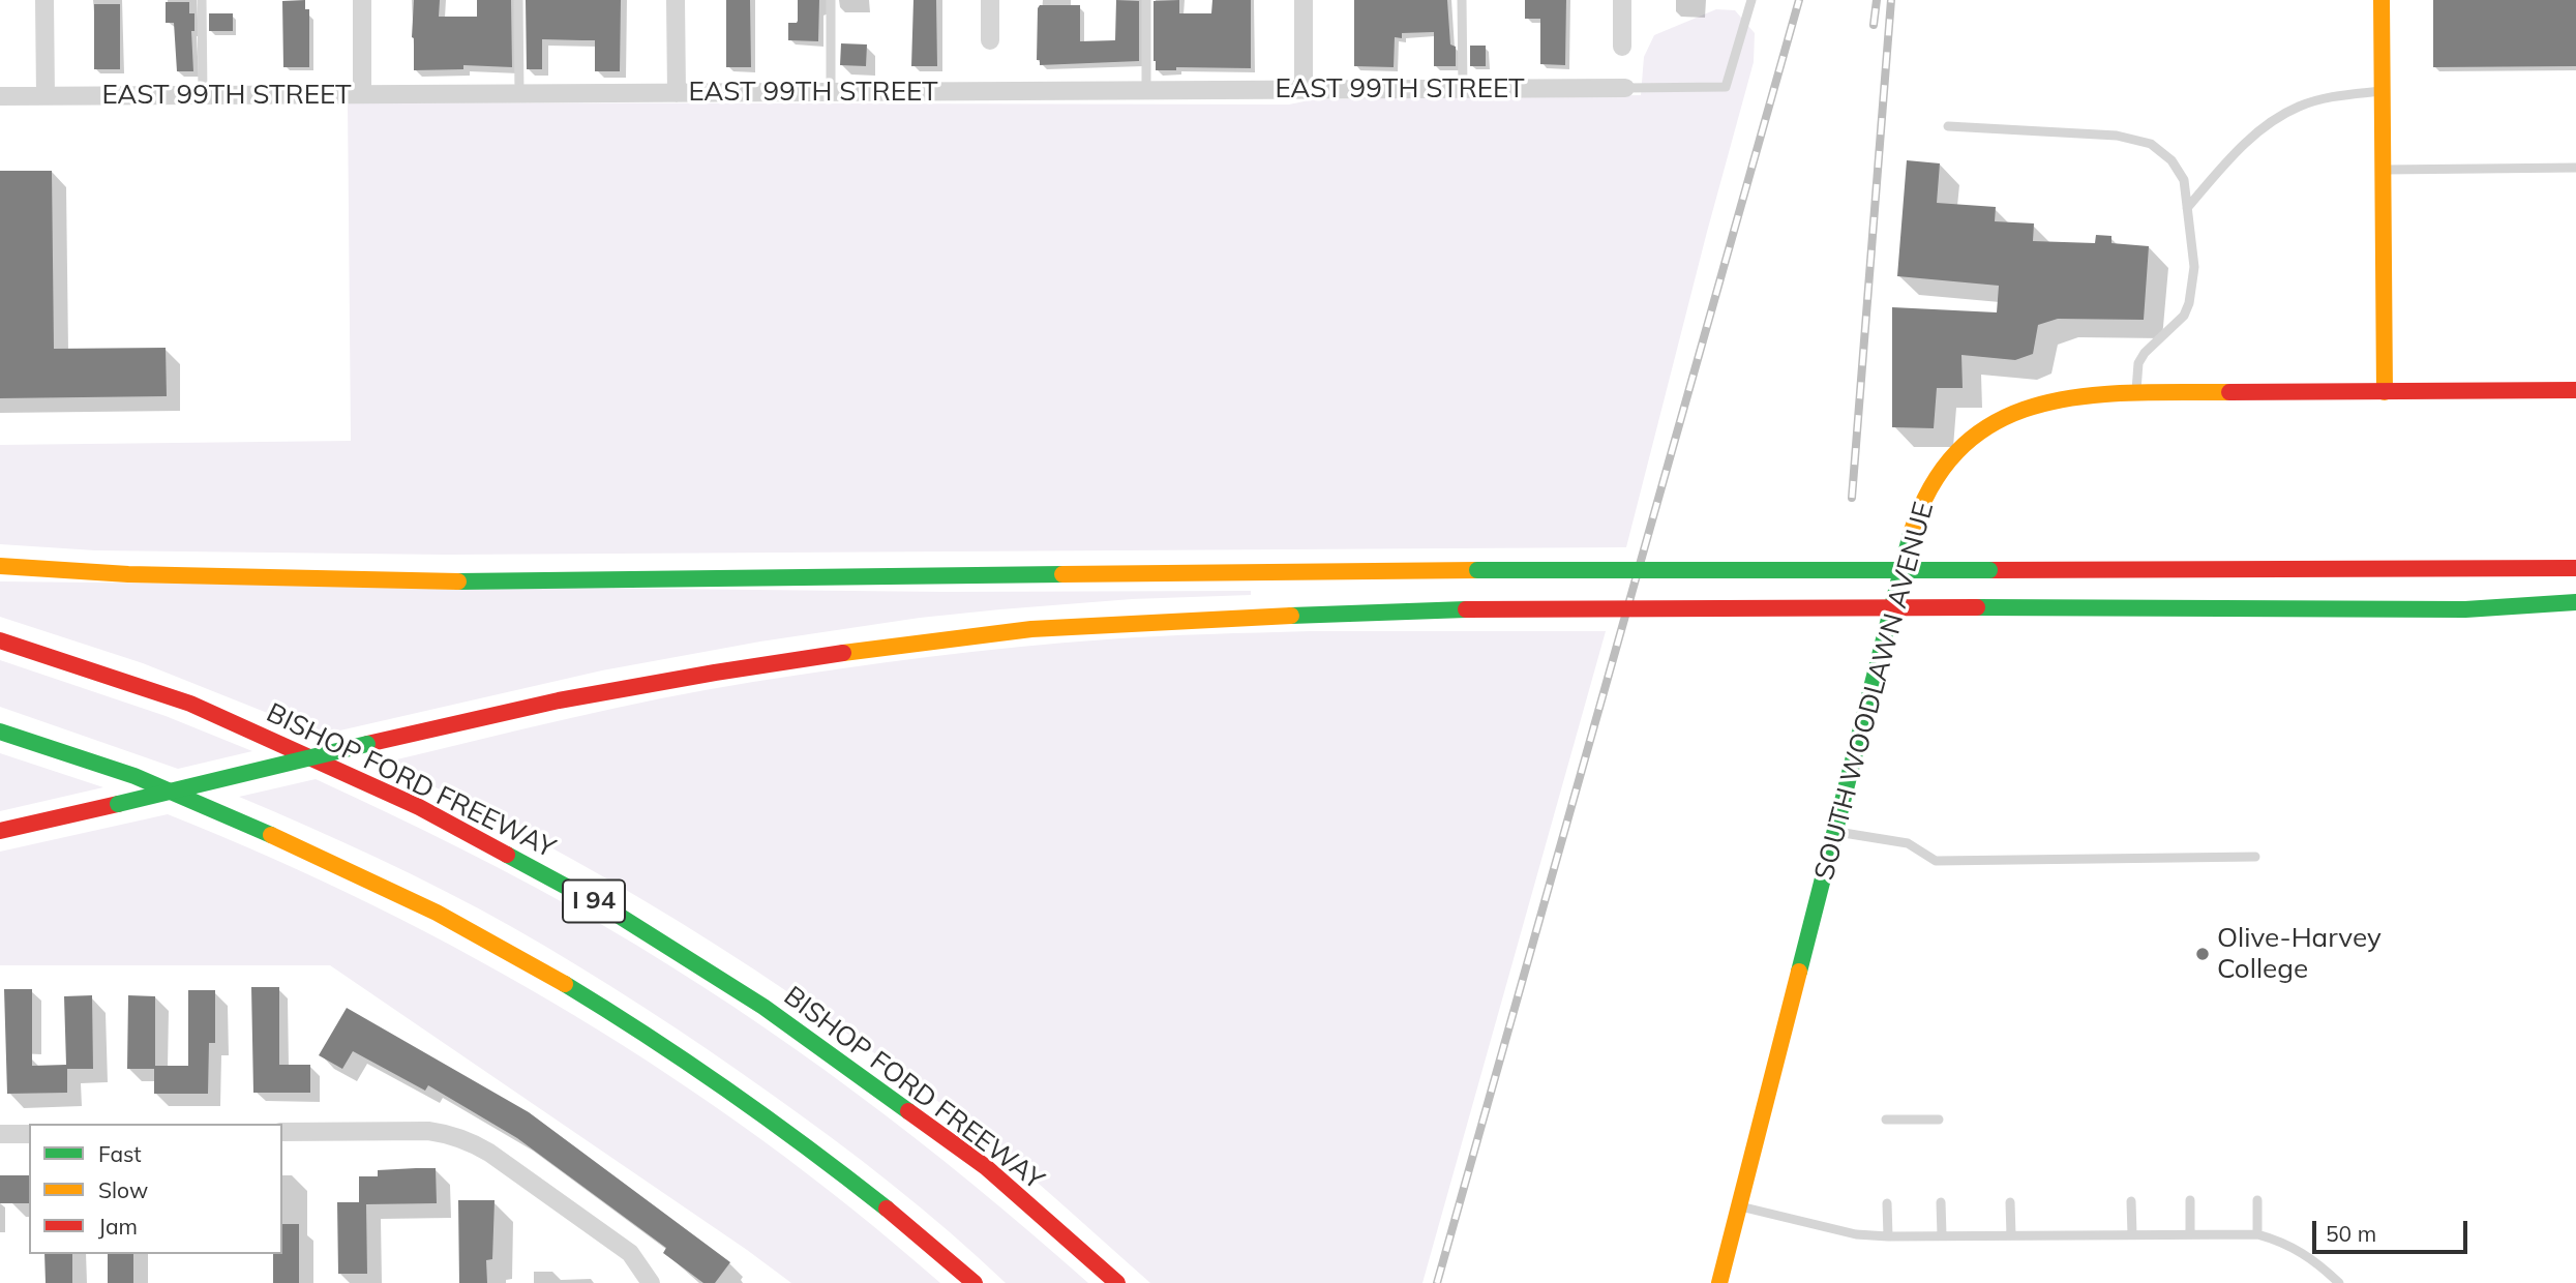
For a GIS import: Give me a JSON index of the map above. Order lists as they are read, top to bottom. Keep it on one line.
{"streets":{"main road":["SOUTH WOODLAWN AVENUE","BISHOP FORD FREEWAY","I 94"],"street":["EAST 99TH STREET"]},"places":["Olive-Harvey College"],"legend":["Fast","Slow","Jam"],"scale_bar":"50 m"}
